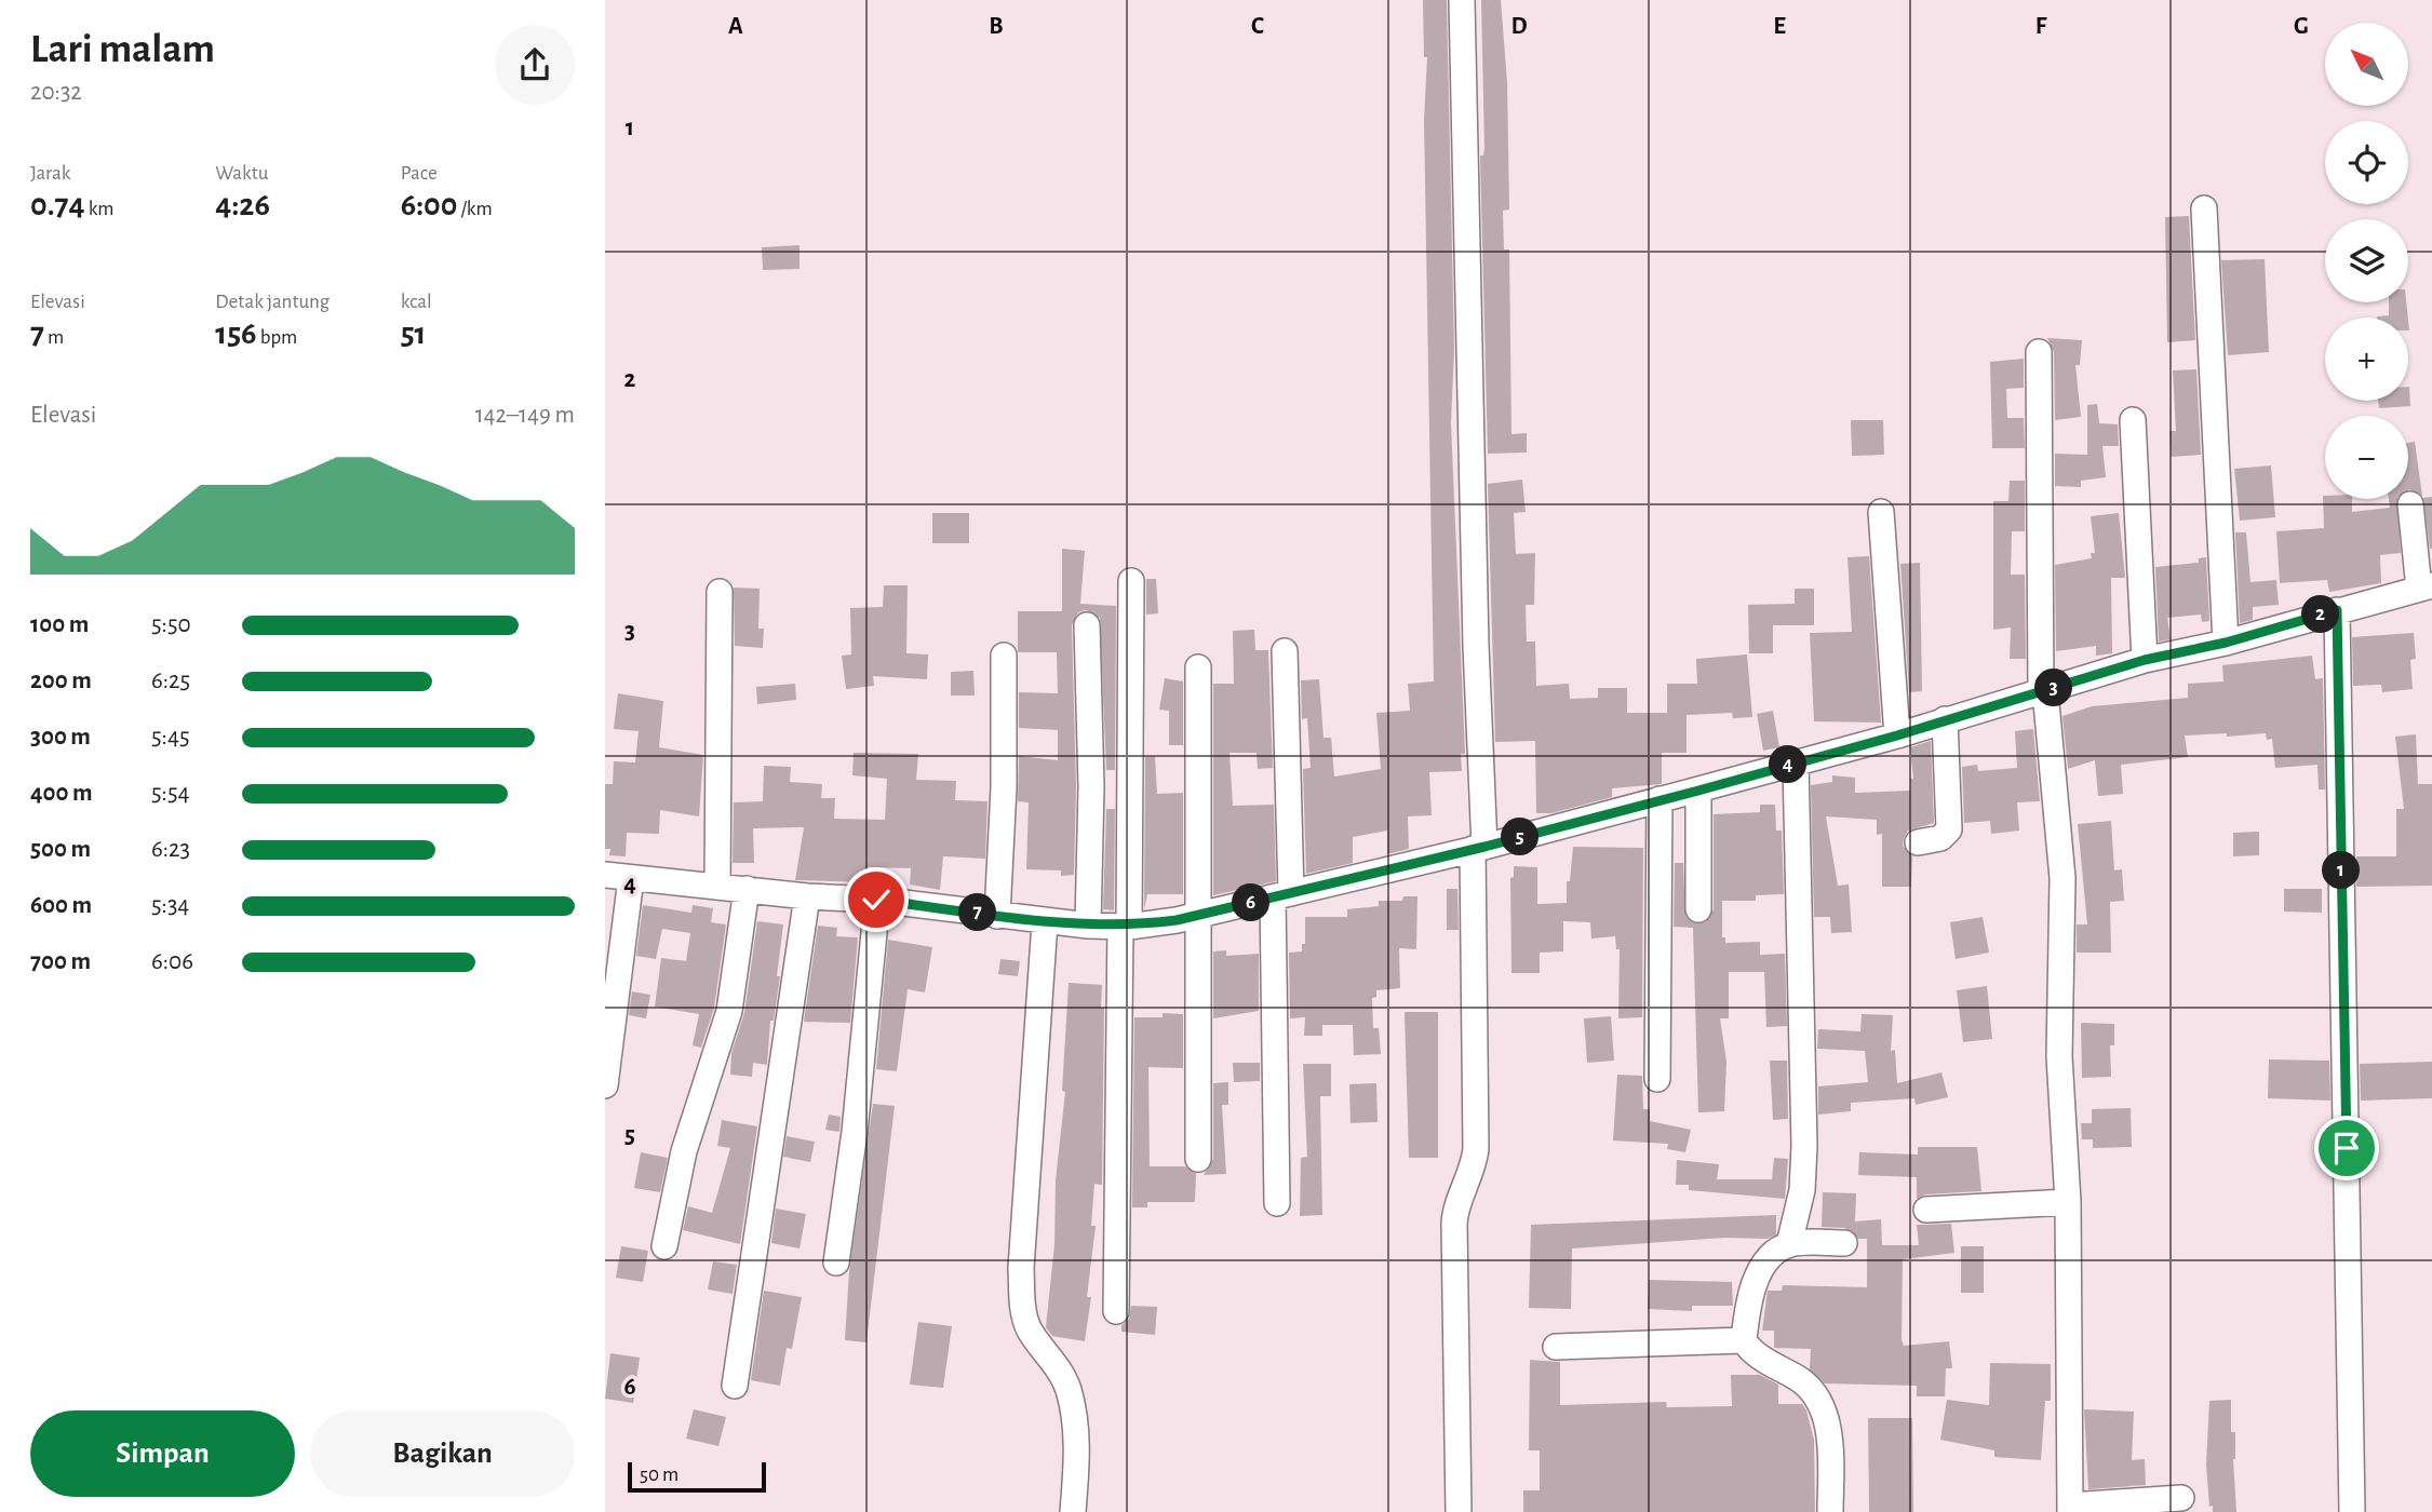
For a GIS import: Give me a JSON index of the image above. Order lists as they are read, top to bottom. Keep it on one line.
{"scale_bar":"50 m","north":"top left","page":{"heading":["Lari malam","20:32"],"map_buttons":["+","−"],"stats":[["Jarak","0.74 km"],["Waktu","4:26"],["Pace","6:00 /km"],["Elevasi","7 m"],["Detak jantung","156 bpm"],["kcal","51"]],"chart":["Elevasi","142–149 m"],"pins":["2","3","4","5","1","6","7"],"list":[{"name":"100 m","note":"5:50"},{"name":"200 m","note":"6:25"},{"name":"300 m","note":"5:45"},{"name":"400 m","note":"5:54"},{"name":"500 m","note":"6:23"},{"name":"600 m","note":"5:34"},{"name":"700 m","note":"6:06"}],"buttons":["Simpan","Bagikan"],"scale":"50 m"},"grid":{"columns":["A","B","C","D","E","F","G"],"rows":["1","2","3","4","5","6"]}}
